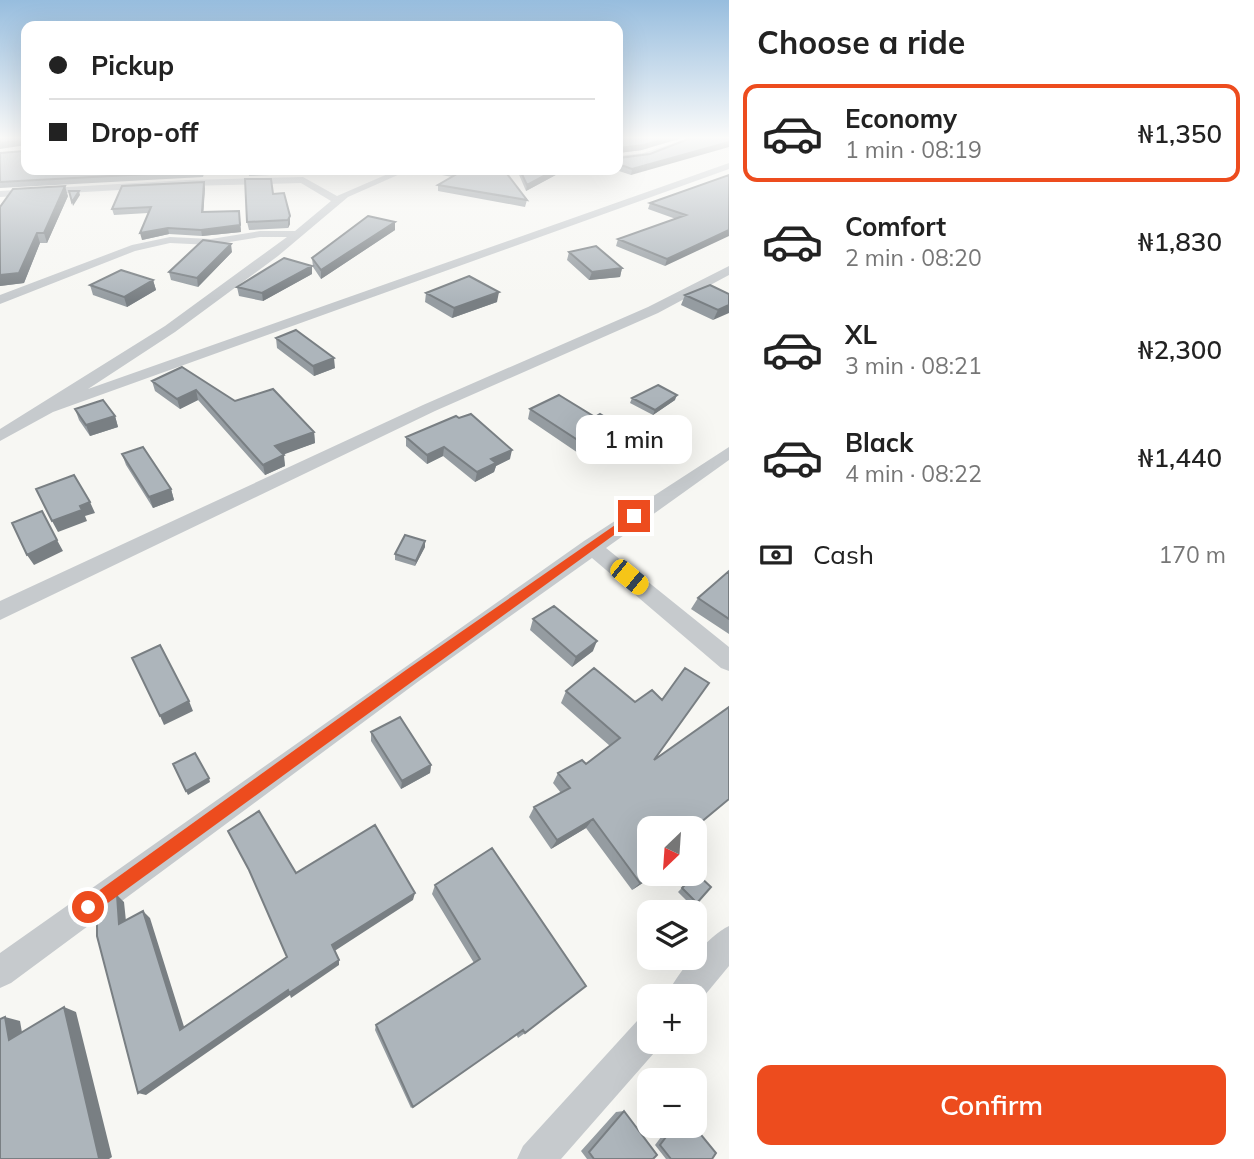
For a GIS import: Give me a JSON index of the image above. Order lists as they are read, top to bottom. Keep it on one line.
{"north":"bottom left","page":{"heading":"Choose a ride","banner":["Pickup","Drop-off"],"list":[{"name":"Economy","note":"1 min · 08:19","value":"₦1,350"},{"name":"Comfort","note":"2 min · 08:20","value":"₦1,830"},{"name":"XL","note":"3 min · 08:21","value":"₦2,300"},{"name":"Black","note":"4 min · 08:22","value":"₦1,440"}],"bubble":"1 min","pay":["Cash","170 m"],"map_buttons":["+","−"],"buttons":"Confirm"}}
